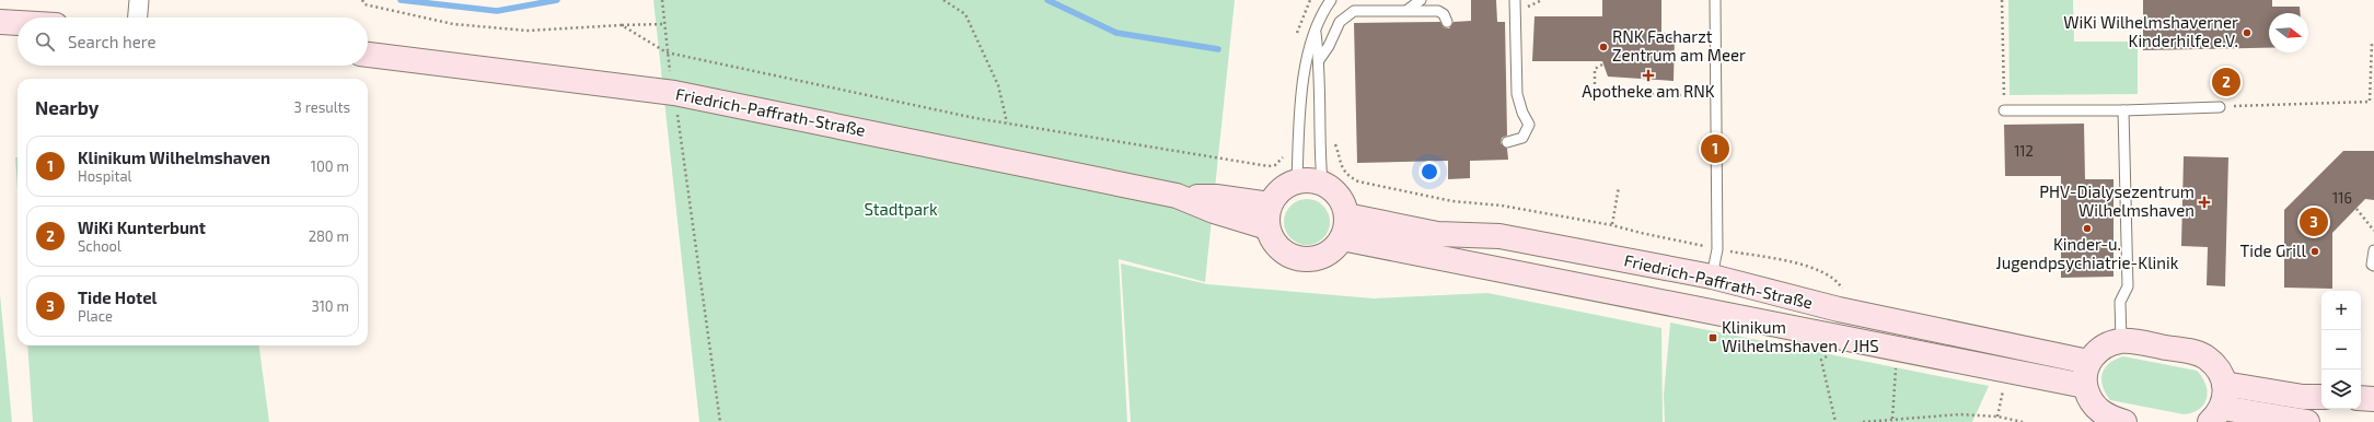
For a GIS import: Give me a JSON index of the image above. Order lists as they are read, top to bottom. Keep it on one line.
{"streets":{"main road":["Friedrich-Paffrath-Straße"]},"parks":["Stadtpark"],"places":{"other":["WiKi Wilhelmshaverner Kinderhilfe e.V.","RNK Facharzt Zentrum am Meer","Kinder-u. Jugendpsychiatrie-Klinik","Tide Grill"],"health":["Apotheke am RNK","PHV-Dialysezentrum Wilhelmshaven"],"transit":["Klinikum Wilhelmshaven / JHS"]},"house_numbers":["112","116"],"north":"right","page":{"search":"Search here","pins":["2","1","3"],"heading":["Nearby","3 results"],"list":[{"mark":"1","name":"Klinikum Wilhelmshaven","note":"Hospital","value":"100 m"},{"mark":"2","name":"WiKi Kunterbunt","note":"School","value":"280 m"},{"mark":"3","name":"Tide Hotel","note":"Place","value":"310 m"}],"map_buttons":["+","−"]}}
